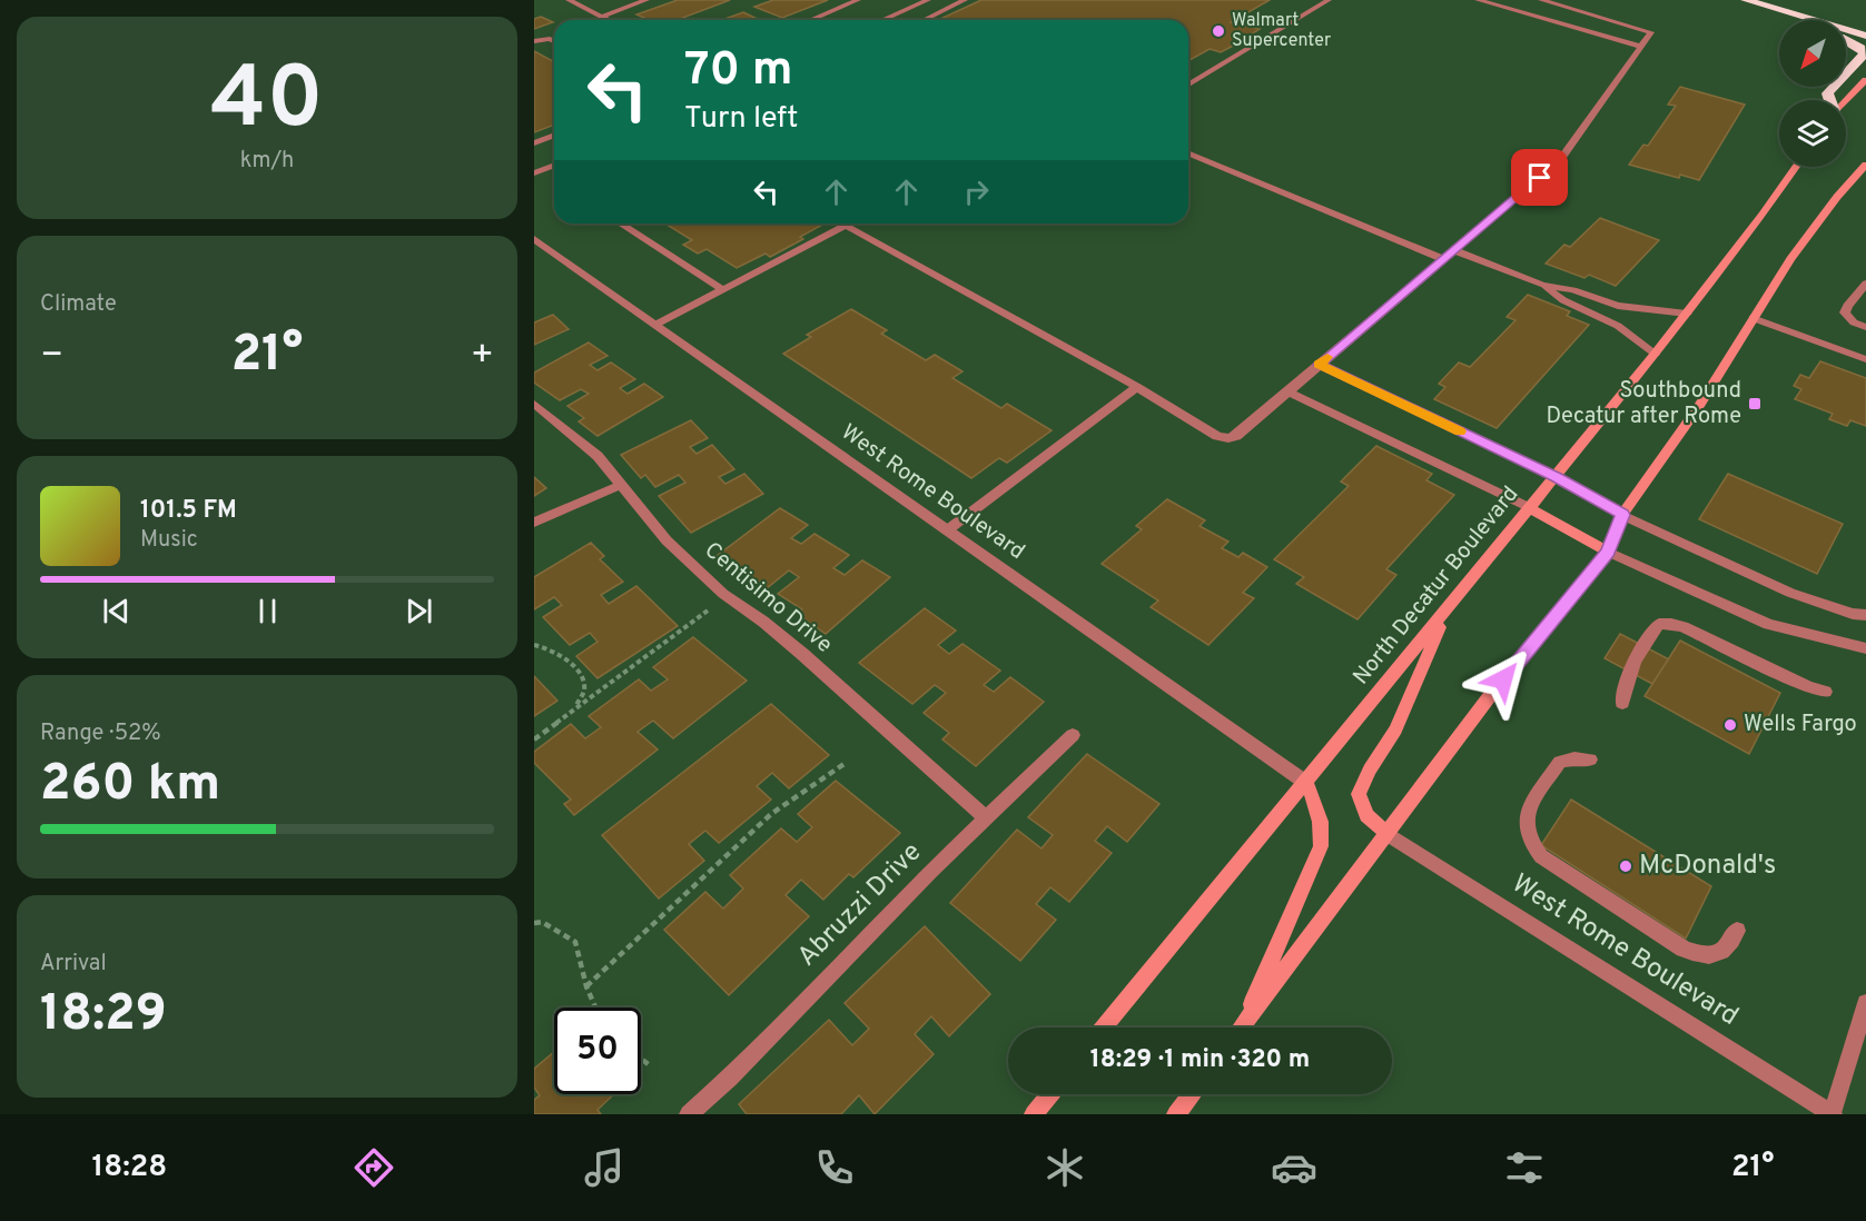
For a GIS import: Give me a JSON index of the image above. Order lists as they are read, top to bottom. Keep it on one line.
{"streets":{"main road":["North Decatur Boulevard"],"street":["West Rome Boulevard","Centisimo Drive","Abruzzi Drive"]},"crossings":[["West Rome Boulevard","North Decatur Boulevard"],["Centisimo Drive","Abruzzi Drive"]],"places":{"other":["Walmart Supercenter","Wells Fargo","McDonald's"],"transit":["Southbound Decatur after Rome"]},"north":"bottom left","page":{"tile":[["40","km/h"],"Climate",["Range · 52%","260 km"],["Arrival","18:29"]],"turn":["70 m","Turn left"],"heat":["−","21°","+"],"song":["101.5 FM","Music"],"limit":"50","trip":"18:29 · 1 min · 320 m","tabs":["18:28","21°"]}}
